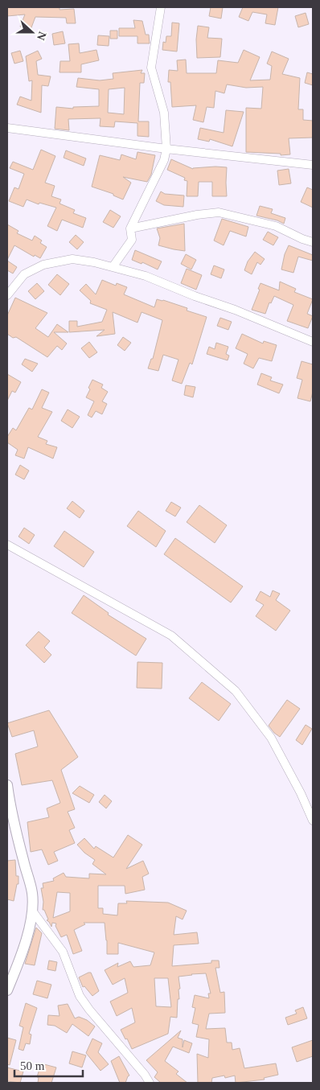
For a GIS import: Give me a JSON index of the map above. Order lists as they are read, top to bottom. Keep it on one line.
{"scale_bar":"50 m","north":"right"}
